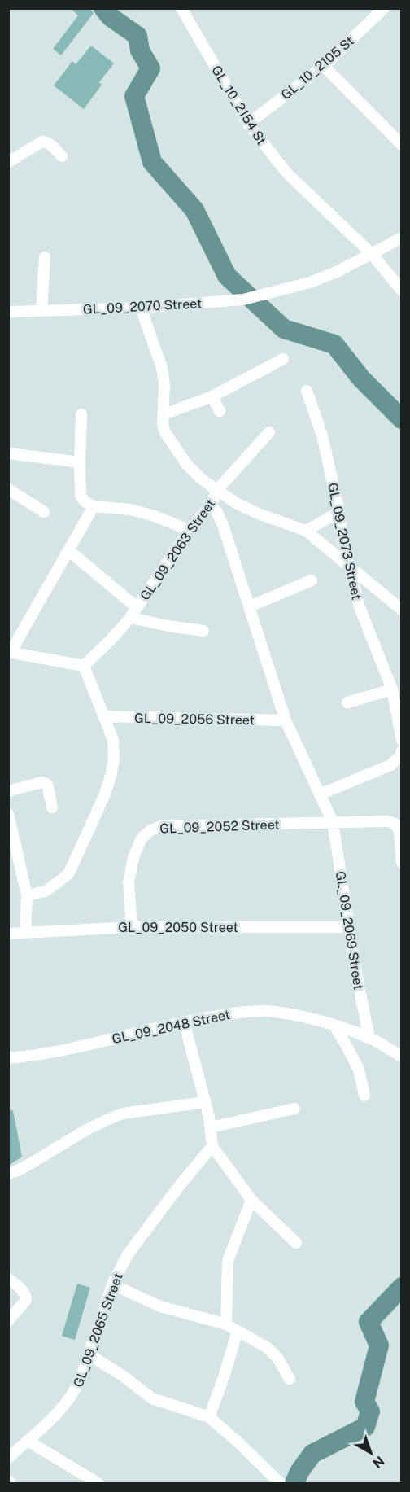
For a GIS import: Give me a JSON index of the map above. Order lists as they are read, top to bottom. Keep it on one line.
{"streets":{"street":["GL_10_2105 St","GL_10_2154 St","GL_09_2070 Street","GL_09_2073 Street","GL_09_2063 Street","GL_09_2056 Street","GL_09_2052 Street","GL_09_2050 Street","GL_09_2069 Street","GL_09_2048 Street","GL_09_2065 Street"]},"crossings":[["GL_10_2105 St","GL_10_2154 St"],["GL_10_2154 St","GL_09_2070 Street"],["GL_09_2063 Street","GL_09_2069 Street"],["GL_09_2056 Street","GL_09_2069 Street"],["GL_09_2052 Street","GL_09_2050 Street"],["GL_09_2052 Street","GL_09_2069 Street"],["GL_09_2050 Street","GL_09_2069 Street"],["GL_09_2069 Street","GL_09_2048 Street"]],"north":"bottom right"}
